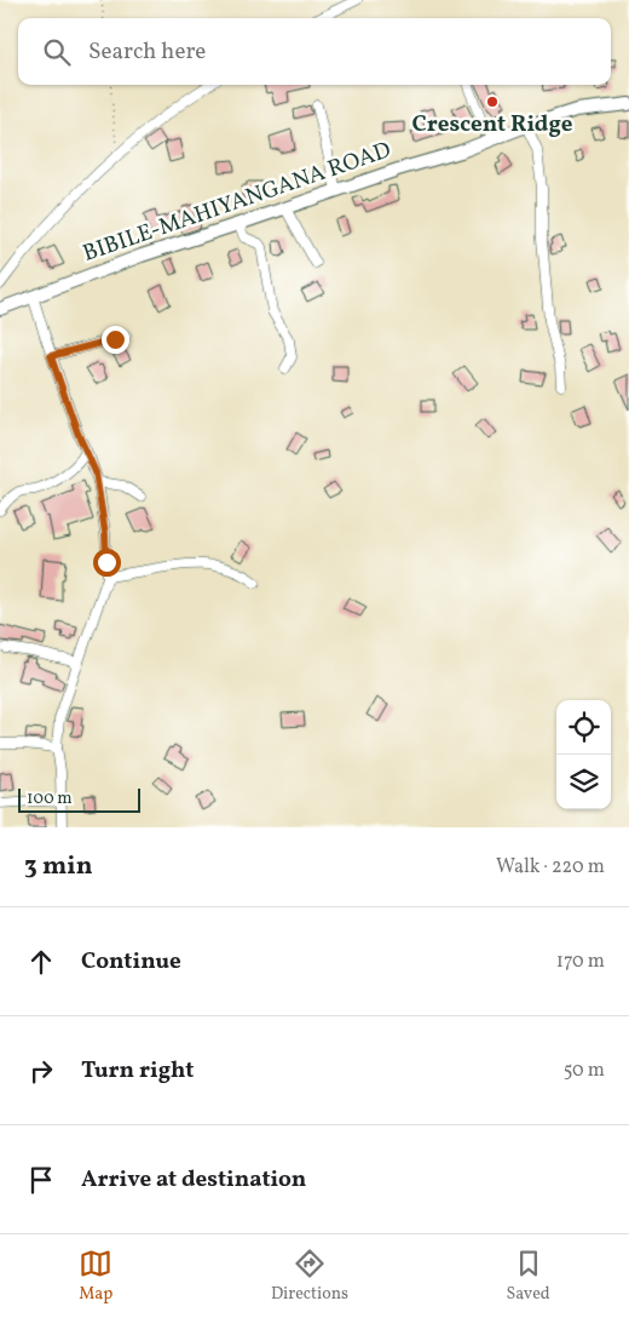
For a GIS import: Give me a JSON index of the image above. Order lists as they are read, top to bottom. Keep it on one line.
{"streets":{"main road":["BIBILE-MAHIYANGANA ROAD"]},"places":["Crescent Ridge"],"scale_bar":"100 m","page":{"search":"Search here","scale":"100 m","heading":["3 min","Walk · 220 m"],"list":[["Continue","170 m"],["Turn right","50 m"],"Arrive at destination"],"nav":["Map","Directions","Saved"]}}
